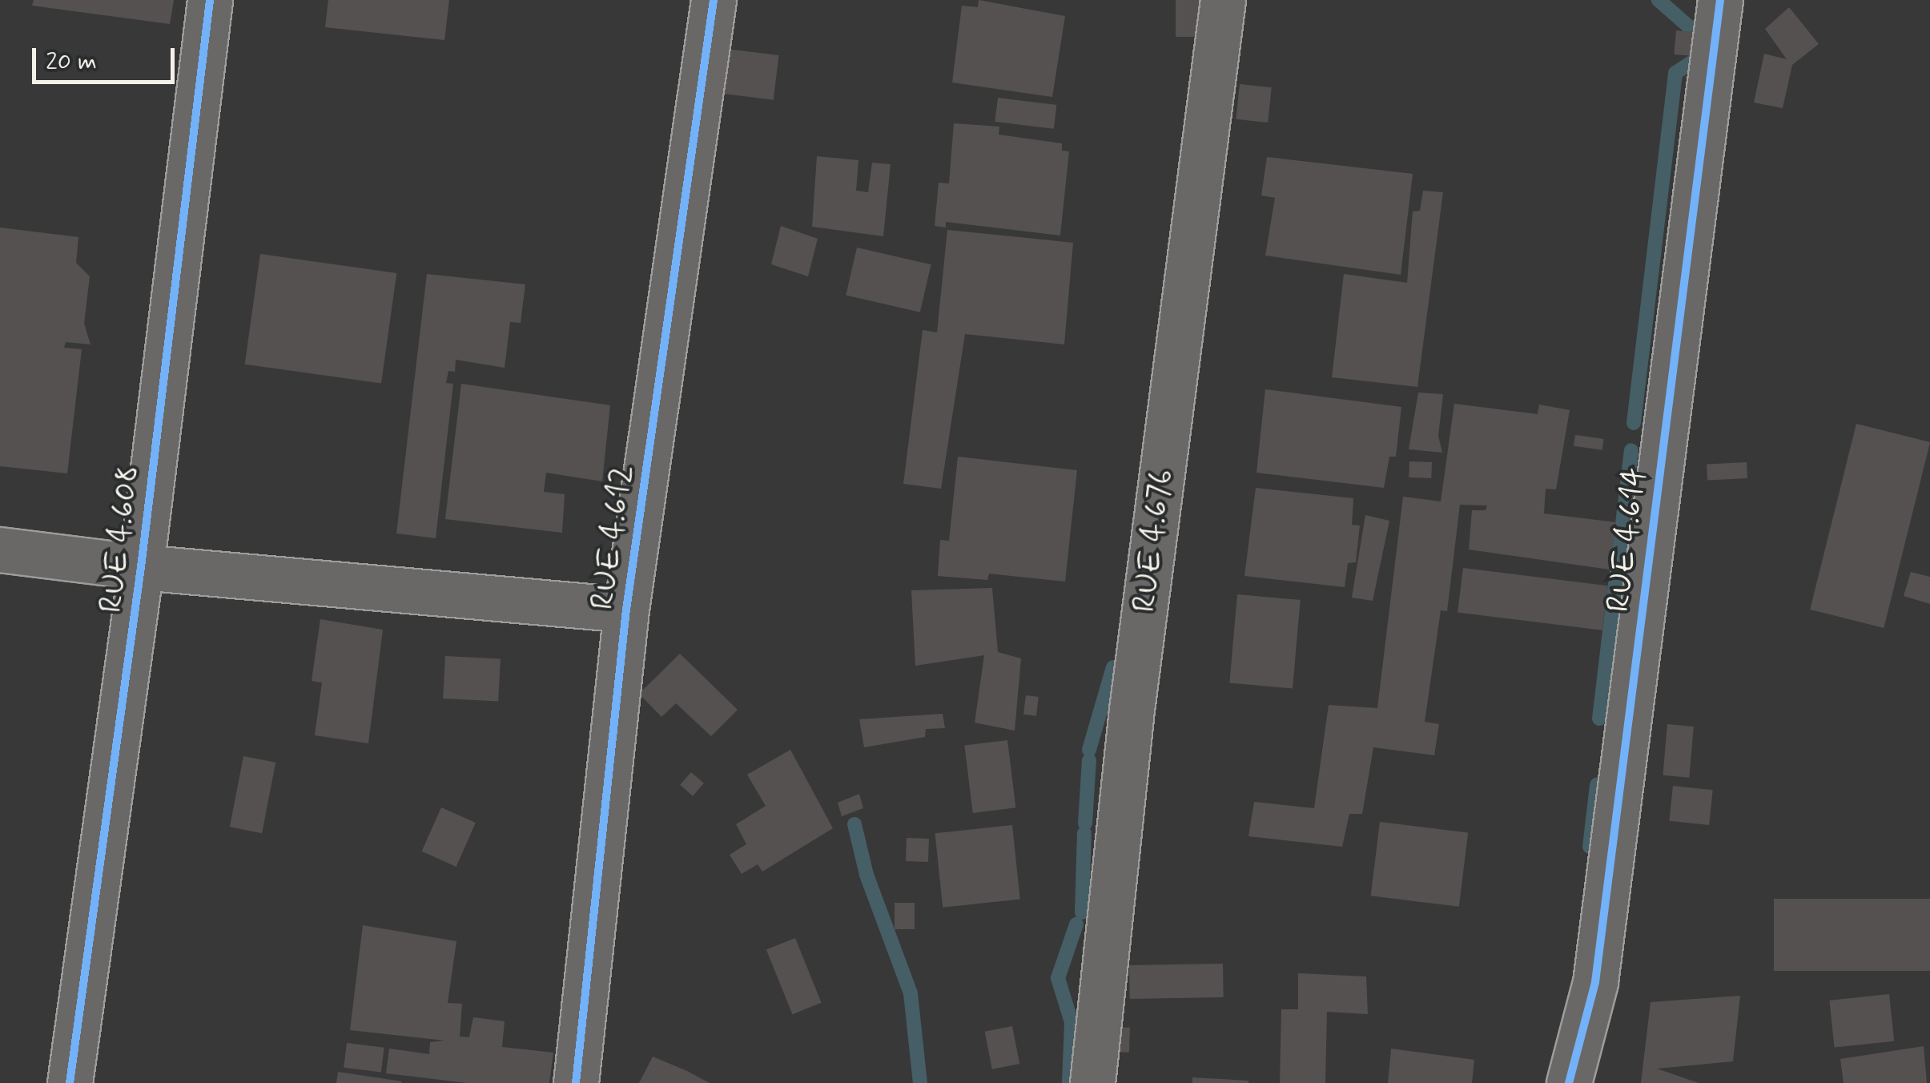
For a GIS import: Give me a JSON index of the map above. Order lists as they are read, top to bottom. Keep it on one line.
{"streets":{"street":["RUE 4.612","RUE 4.608","RUE 4.614","RUE 4.676"]},"scale_bar":"20 m"}
